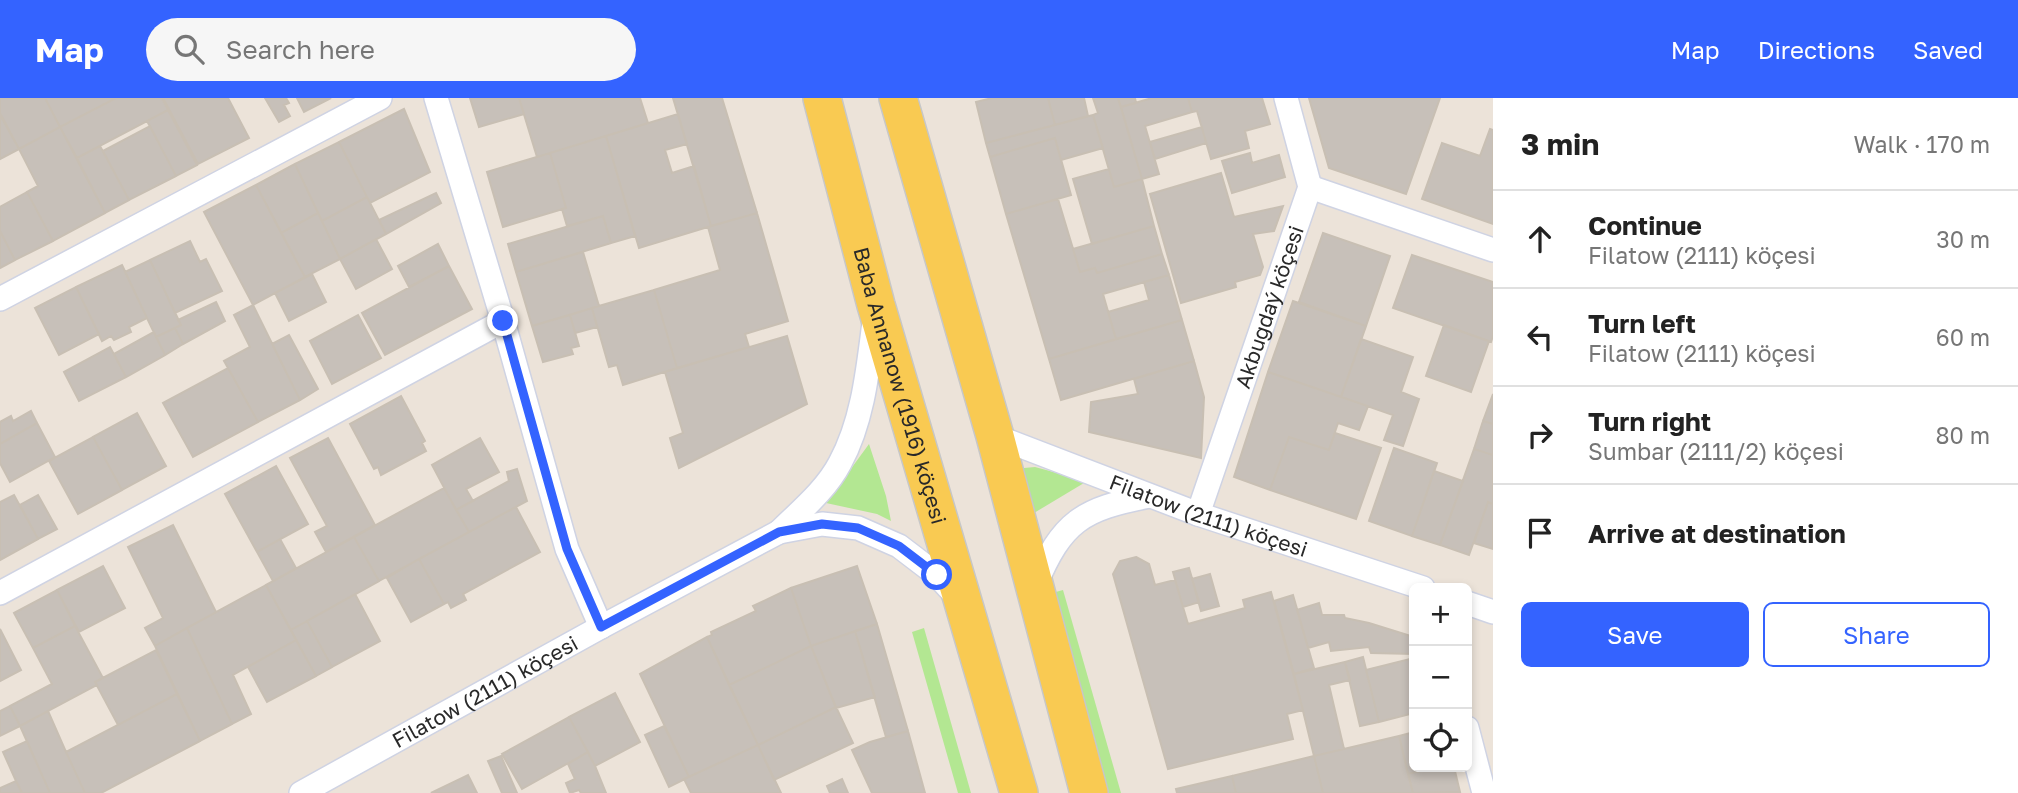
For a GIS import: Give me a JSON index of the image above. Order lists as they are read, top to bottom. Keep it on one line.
{"streets":{"main road":["Baba Annanow (1916) köçesi"],"street":["Akbugdaý köçesi","Filatow (2111) köçesi"]},"crossings":[["Akbugdaý köçesi","Filatow (2111) köçesi"],["Baba Annanow (1916) köçesi","Filatow (2111) köçesi"]],"page":{"header":"Map","search":"Search here","nav":["Map","Directions","Saved"],"heading":["3 min","Walk · 170 m"],"list":[["Continue","Filatow (2111) köçesi","30 m"],["Turn left","Filatow (2111) köçesi","60 m"],["Turn right","Sumbar (2111/2) köçesi","80 m"],"Arrive at destination"],"buttons":["Save","Share"],"map_buttons":["+","−"]}}
